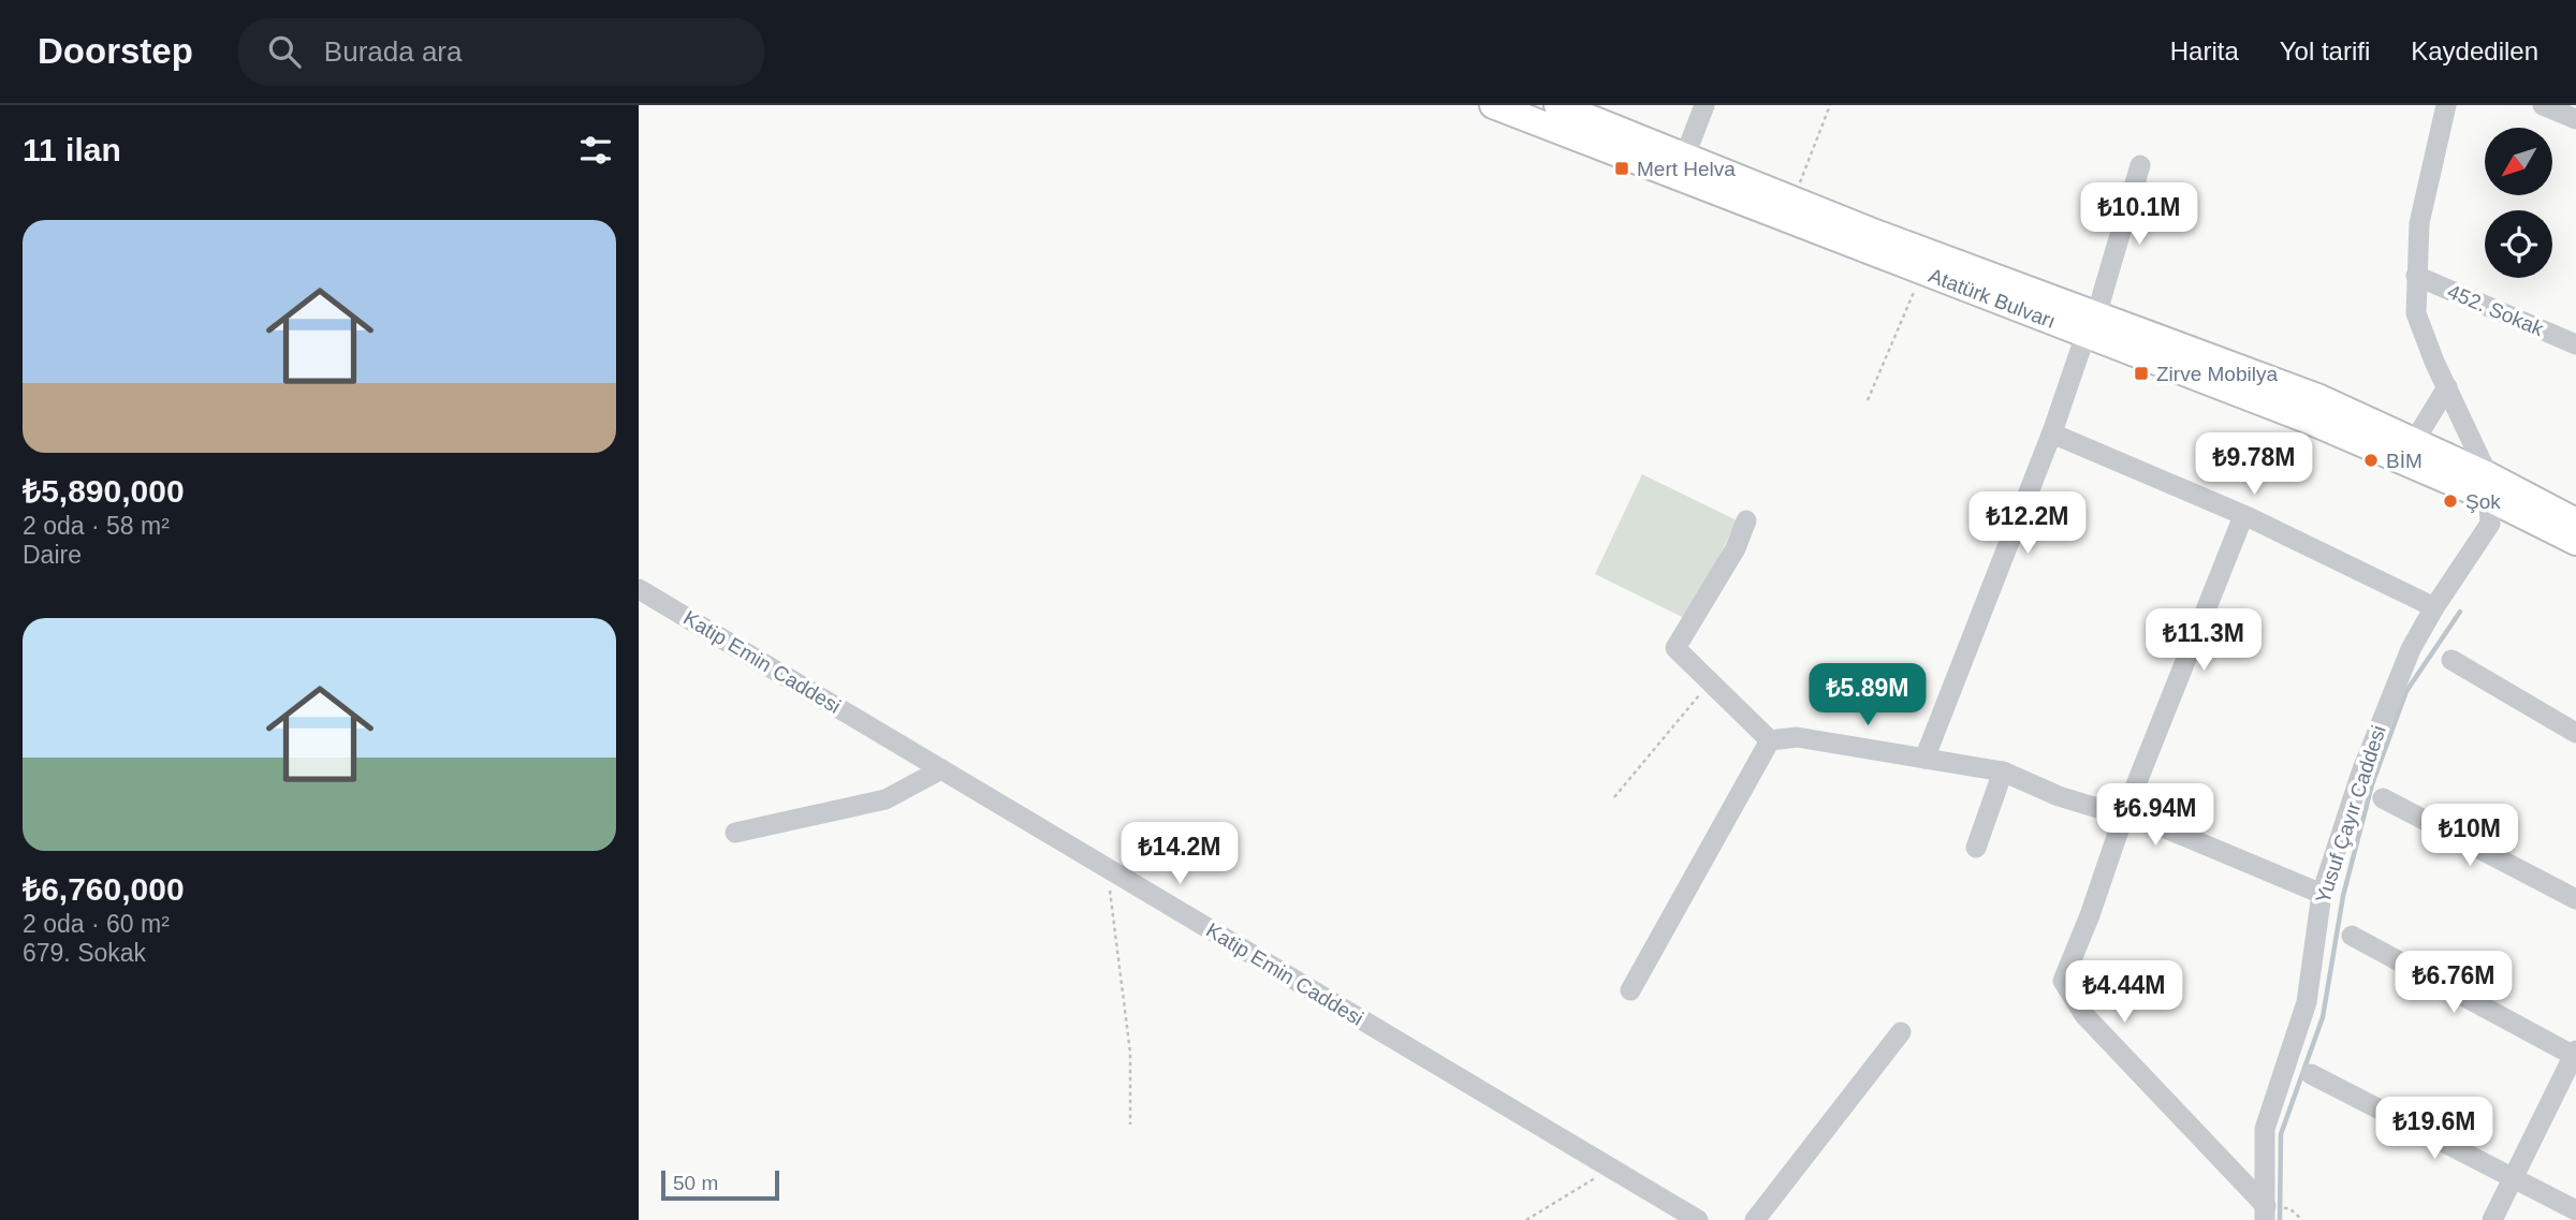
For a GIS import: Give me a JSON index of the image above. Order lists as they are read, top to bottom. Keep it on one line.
{"streets":{"main road":["Atatürk Bulvarı"],"street":["452. Sokak","Katip Emin Caddesi","Yusuf Çayır Caddesi"]},"crossings":[["Atatürk Bulvarı","Yusuf Çayır Caddesi"]],"places":{"transit":["Mert Helva","Zirve Mobilya"],"other":["BİM","Şok"]},"scale_bar":"50 m","north":"bottom left","page":{"header":"Doorstep","search":"Burada ara","nav":["Harita","Yol tarifi","Kaydedilen"],"heading":"11 ilan","price":["₺10.1M","₺9.78M","₺12.2M","₺11.3M","₺5.89M","₺6.94M","₺10M","₺14.2M","₺6.76M","₺4.44M","₺19.6M"],"list":[{"name":"₺5,890,000","note":"2 oda · 58 m² · Daire"},{"name":"₺6,760,000","note":"2 oda · 60 m² · 679. Sokak"}],"scale":"50 m"}}
